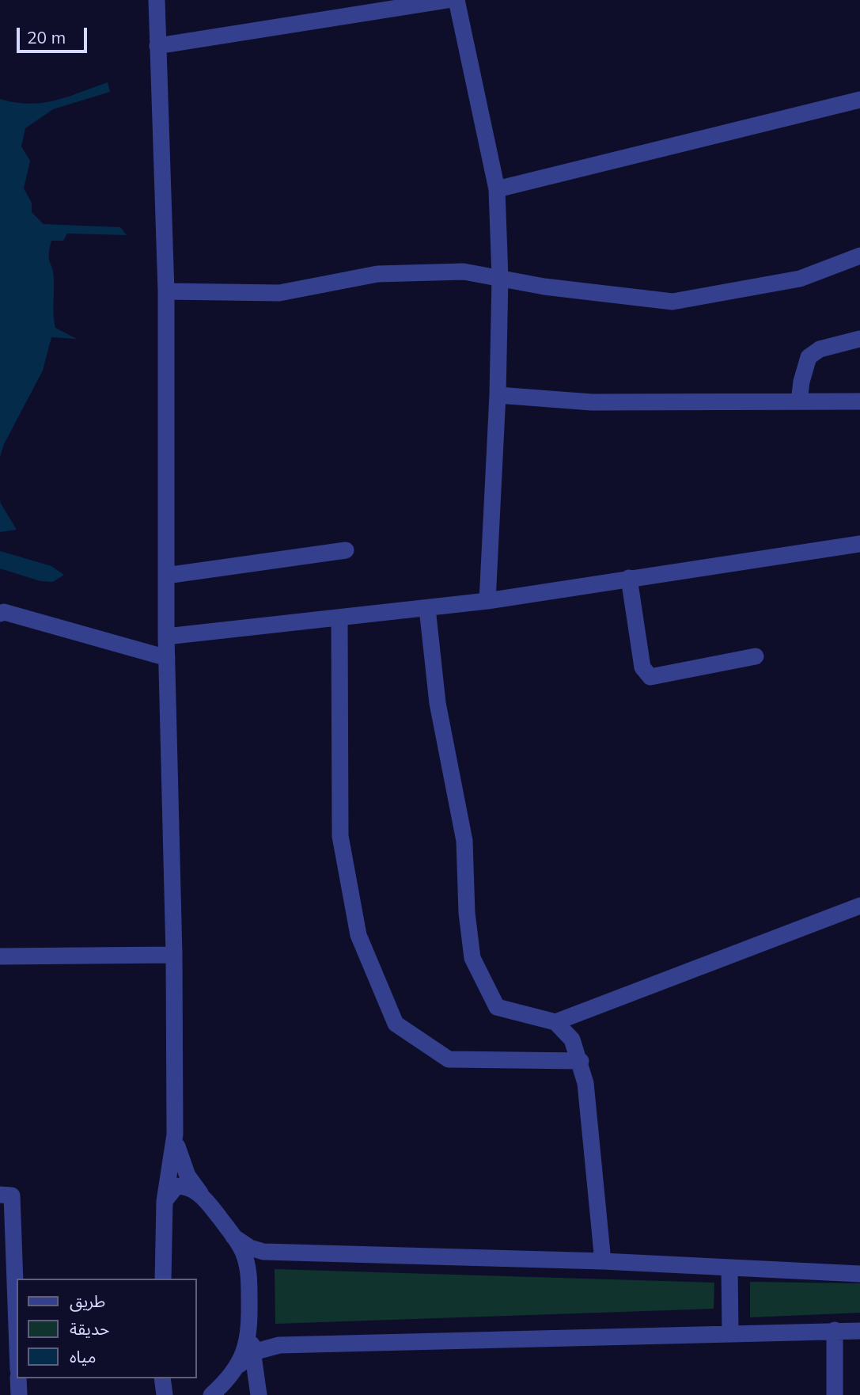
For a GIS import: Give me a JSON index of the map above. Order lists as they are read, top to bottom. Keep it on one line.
{"legend":["طريق","حديقة","مياه"],"scale_bar":"20 m"}
